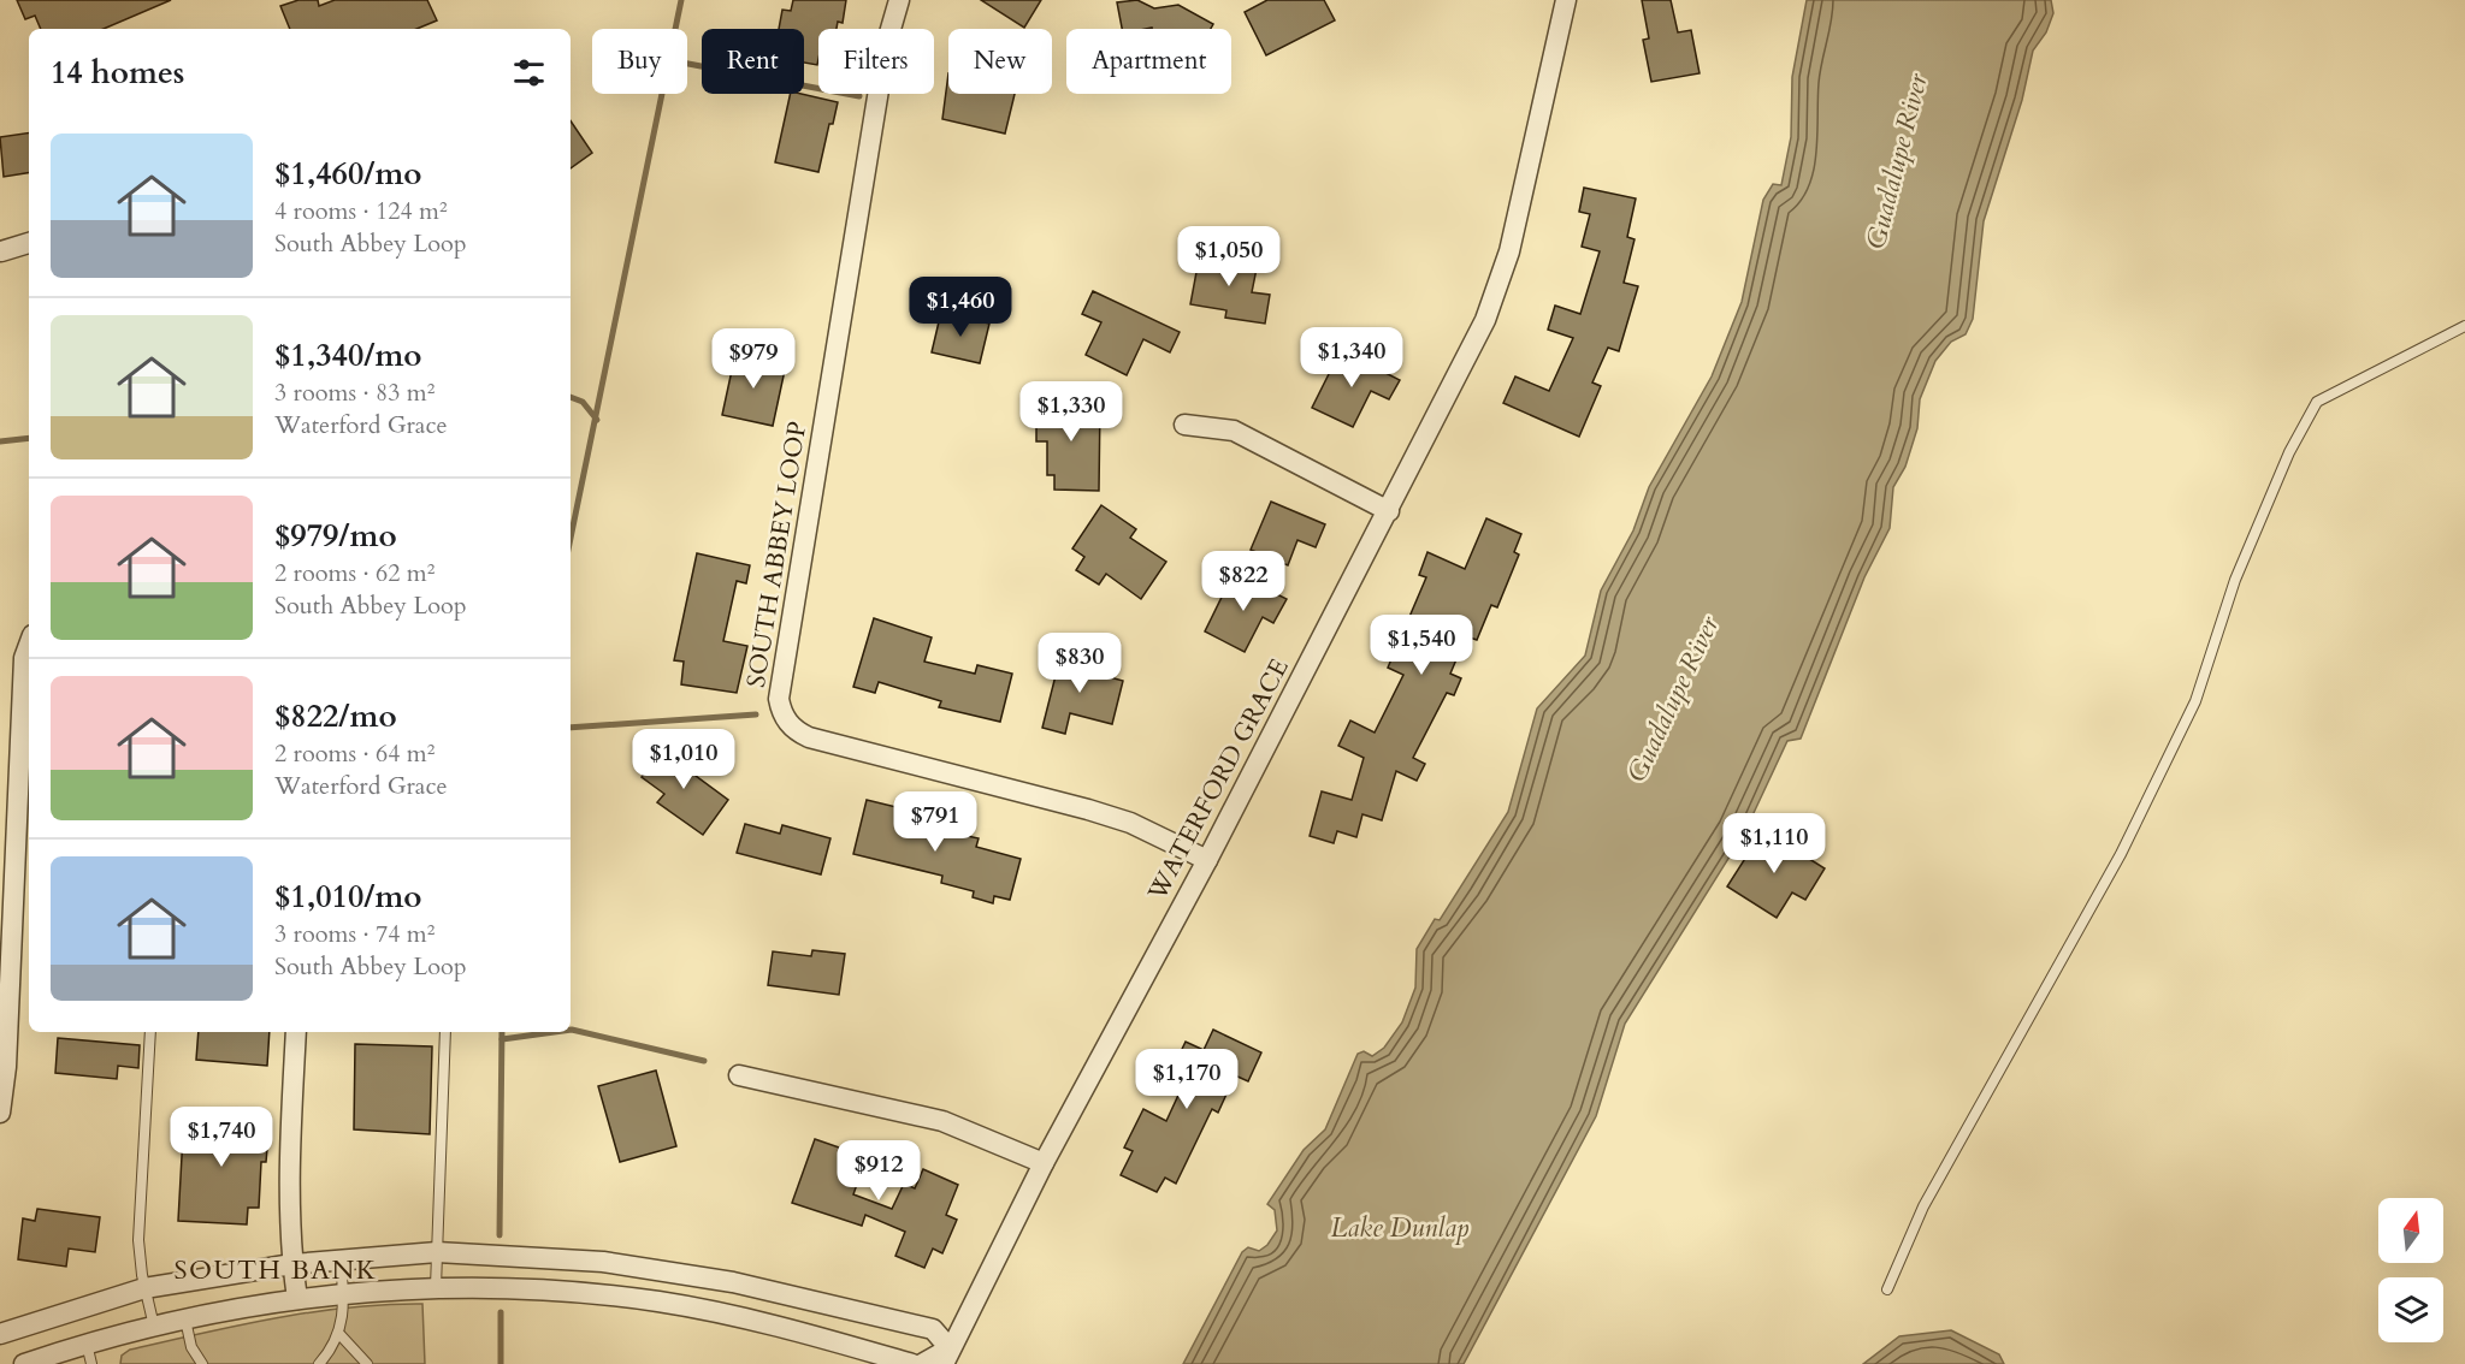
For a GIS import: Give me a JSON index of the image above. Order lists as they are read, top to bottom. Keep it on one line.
{"streets":{"street":["SOUTH ABBEY LOOP","WATERFORD GRACE"]},"crossings":[["SOUTH ABBEY LOOP","WATERFORD GRACE"]],"districts":["SOUTH BANK"],"water":["Guadalupe River","Lake Dunlap"],"north":"top","page":{"chip":["Buy","Rent","Filters","New","Apartment"],"heading":"14 homes","list":[{"name":"$1,460/mo","note":"4 rooms · 124 m² · South Abbey Loop"},{"name":"$1,340/mo","note":"3 rooms · 83 m² · Waterford Grace"},{"name":"$979/mo","note":"2 rooms · 62 m² · South Abbey Loop"},{"name":"$822/mo","note":"2 rooms · 64 m² · Waterford Grace"},{"name":"$1,010/mo","note":"3 rooms · 74 m² · South Abbey Loop"}],"price":["$1,050","$1,460","$1,340","$979","$1,330","$822","$1,540","$830","$1,010","$791","$1,110","$1,170","$1,740","$912"]}}
